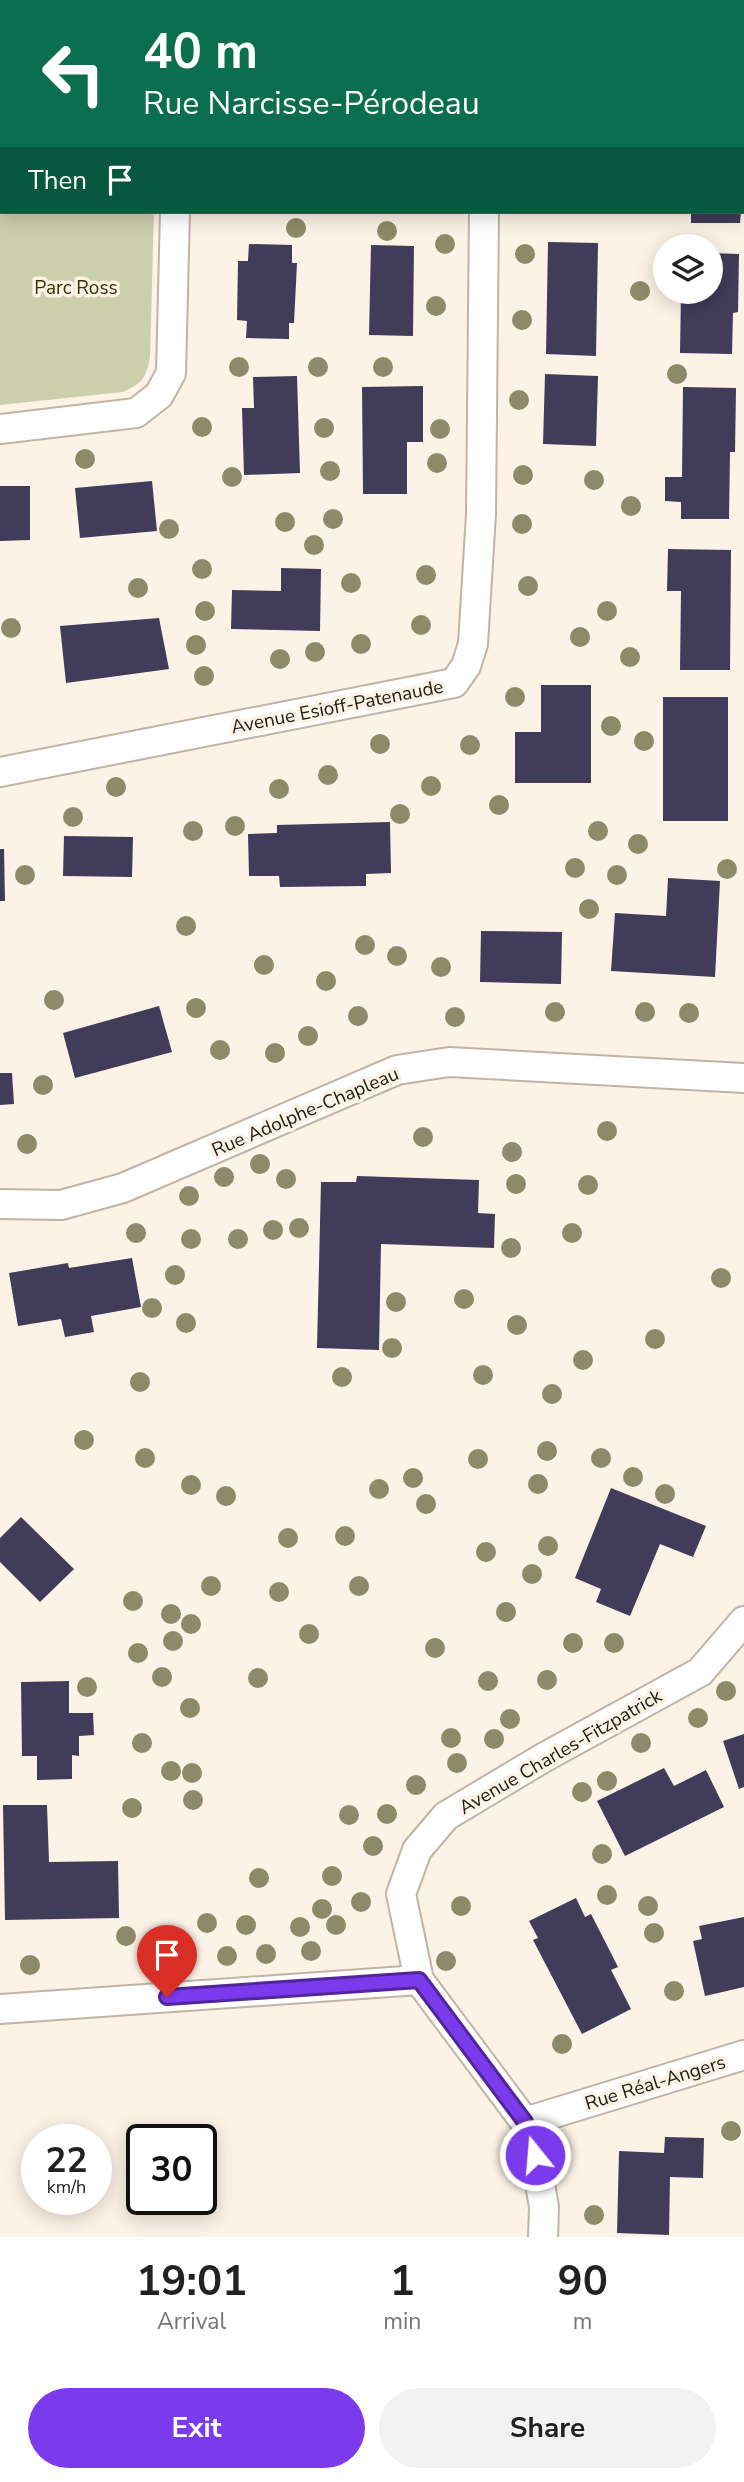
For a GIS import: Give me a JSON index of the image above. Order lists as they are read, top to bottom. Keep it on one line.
{"streets":{"street":["Avenue Esioff-Patenaude","Rue Adolphe-Chapleau","Avenue Charles-Fitzpatrick","Rue Réal-Angers"]},"crossings":[["Avenue Charles-Fitzpatrick","Rue Réal-Angers"]],"parks":["Parc Ross"],"page":{"turn":["40 m","Rue Narcisse-Pérodeau"],"then":"Then","speed":"22 km/h","limit":"30","eta":["19:01","Arrival","1","min","90","m"],"buttons":["Exit","Share"]}}
